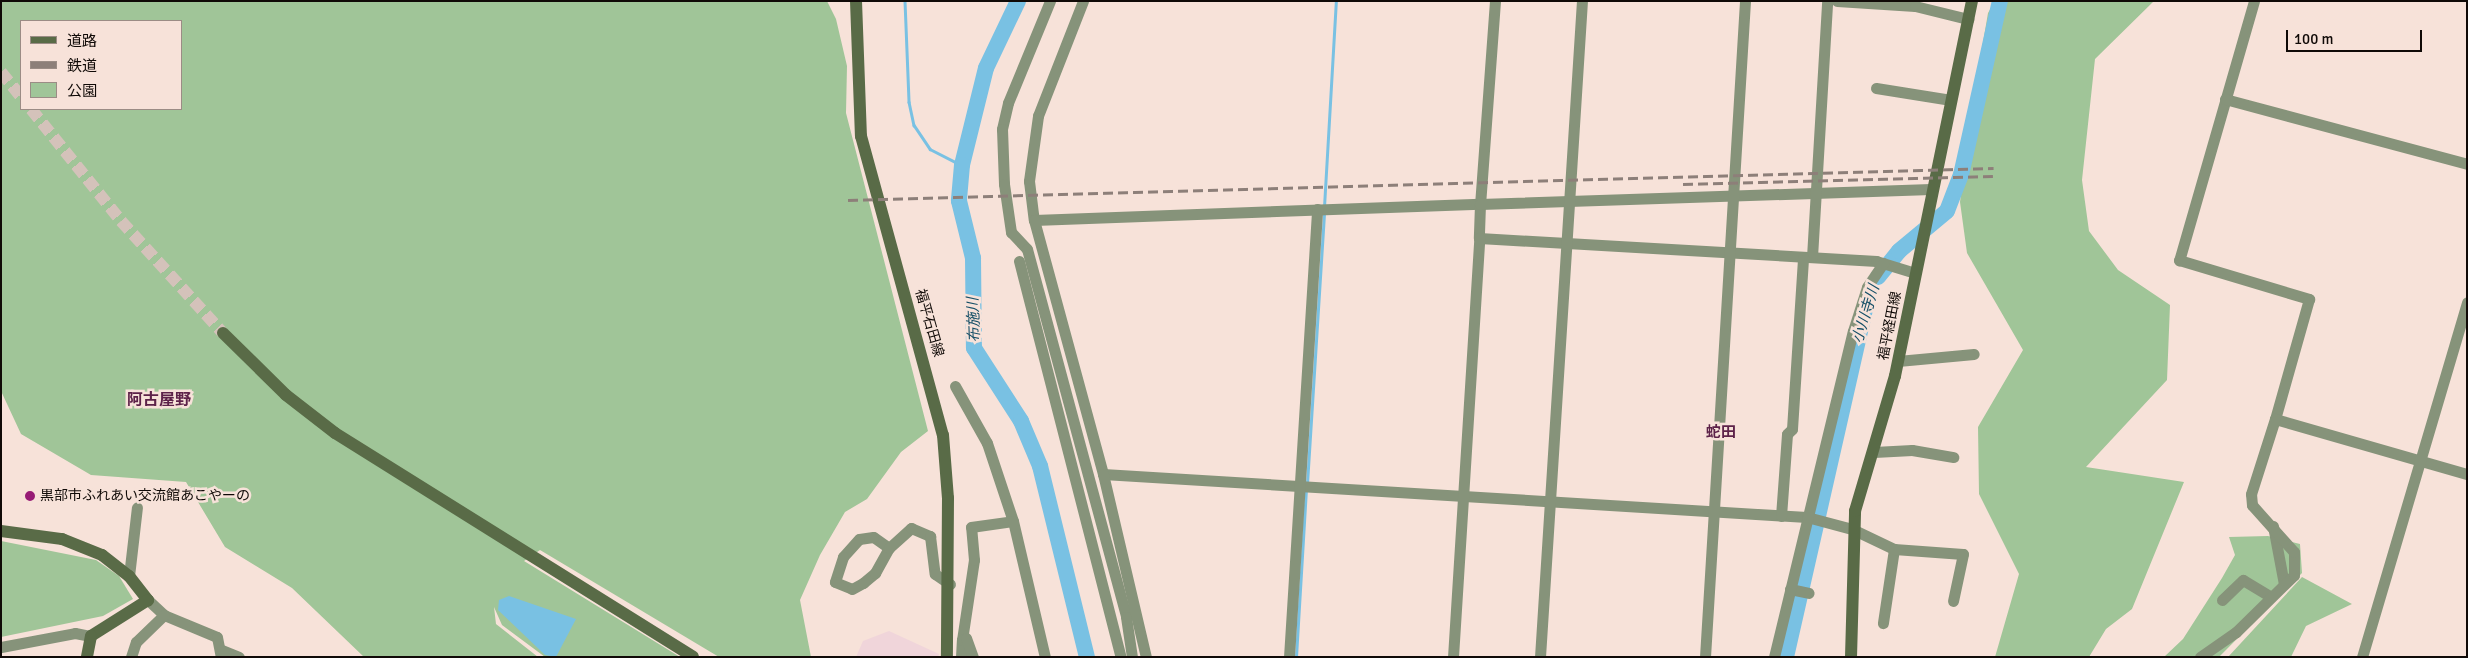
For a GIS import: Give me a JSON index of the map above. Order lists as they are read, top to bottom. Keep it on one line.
{"streets":{"main road":["福平石田線","福平経田線"]},"districts":["阿古屋野","蛇田"],"water":["小川寺川","布施川"],"places":["黒部市ふれあい交流館あこやーの"],"legend":["道路","鉄道","公園"],"scale_bar":"100 m"}
